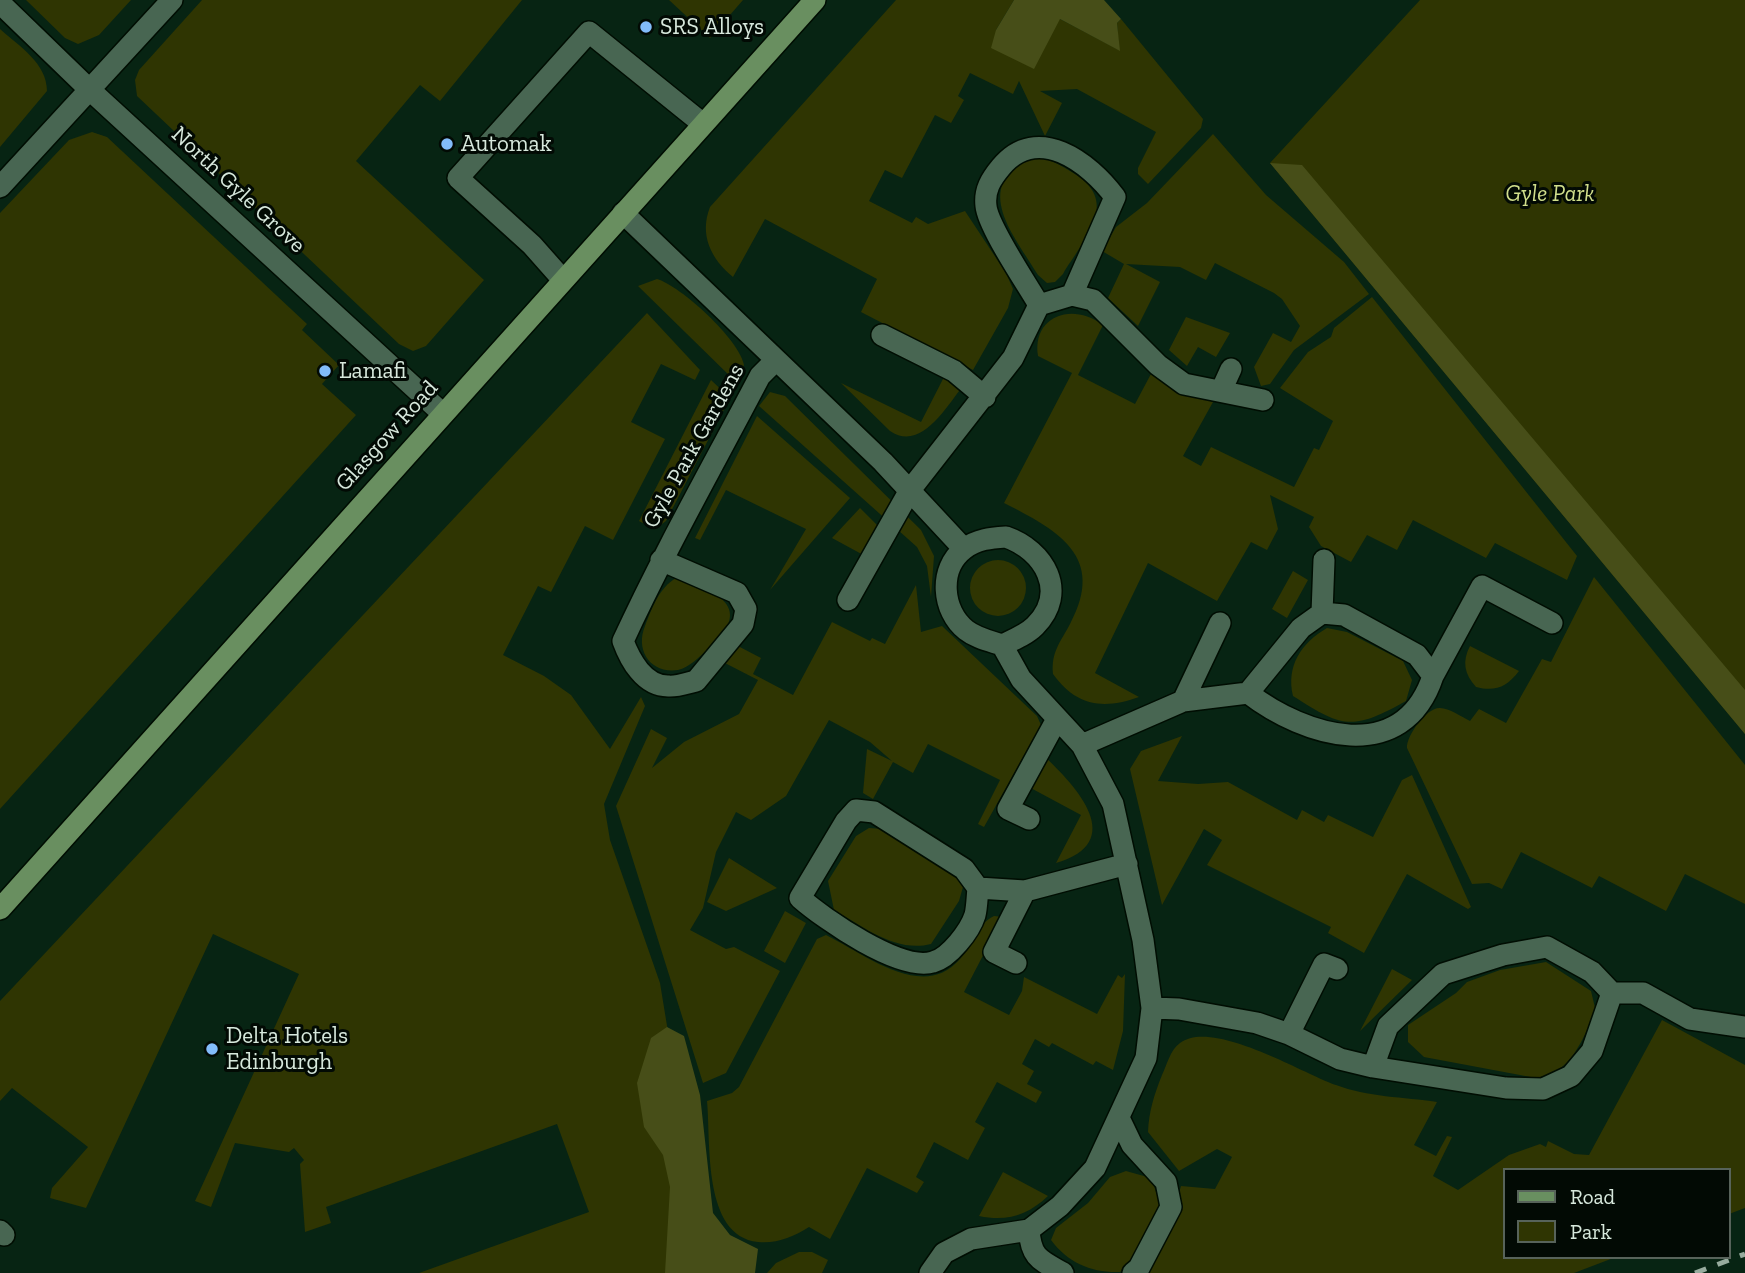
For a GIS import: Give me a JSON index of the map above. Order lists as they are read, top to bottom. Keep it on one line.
{"streets":{"main road":["Glasgow Road"],"street":["North Gyle Grove","Gyle Park Gardens"]},"crossings":[["North Gyle Grove","Glasgow Road"],["Glasgow Road","Gyle Park Gardens"]],"parks":["Gyle Park"],"places":["SRS Alloys","Automak","Lamafi","Delta Hotels Edinburgh"],"legend":["Road","Park"]}
